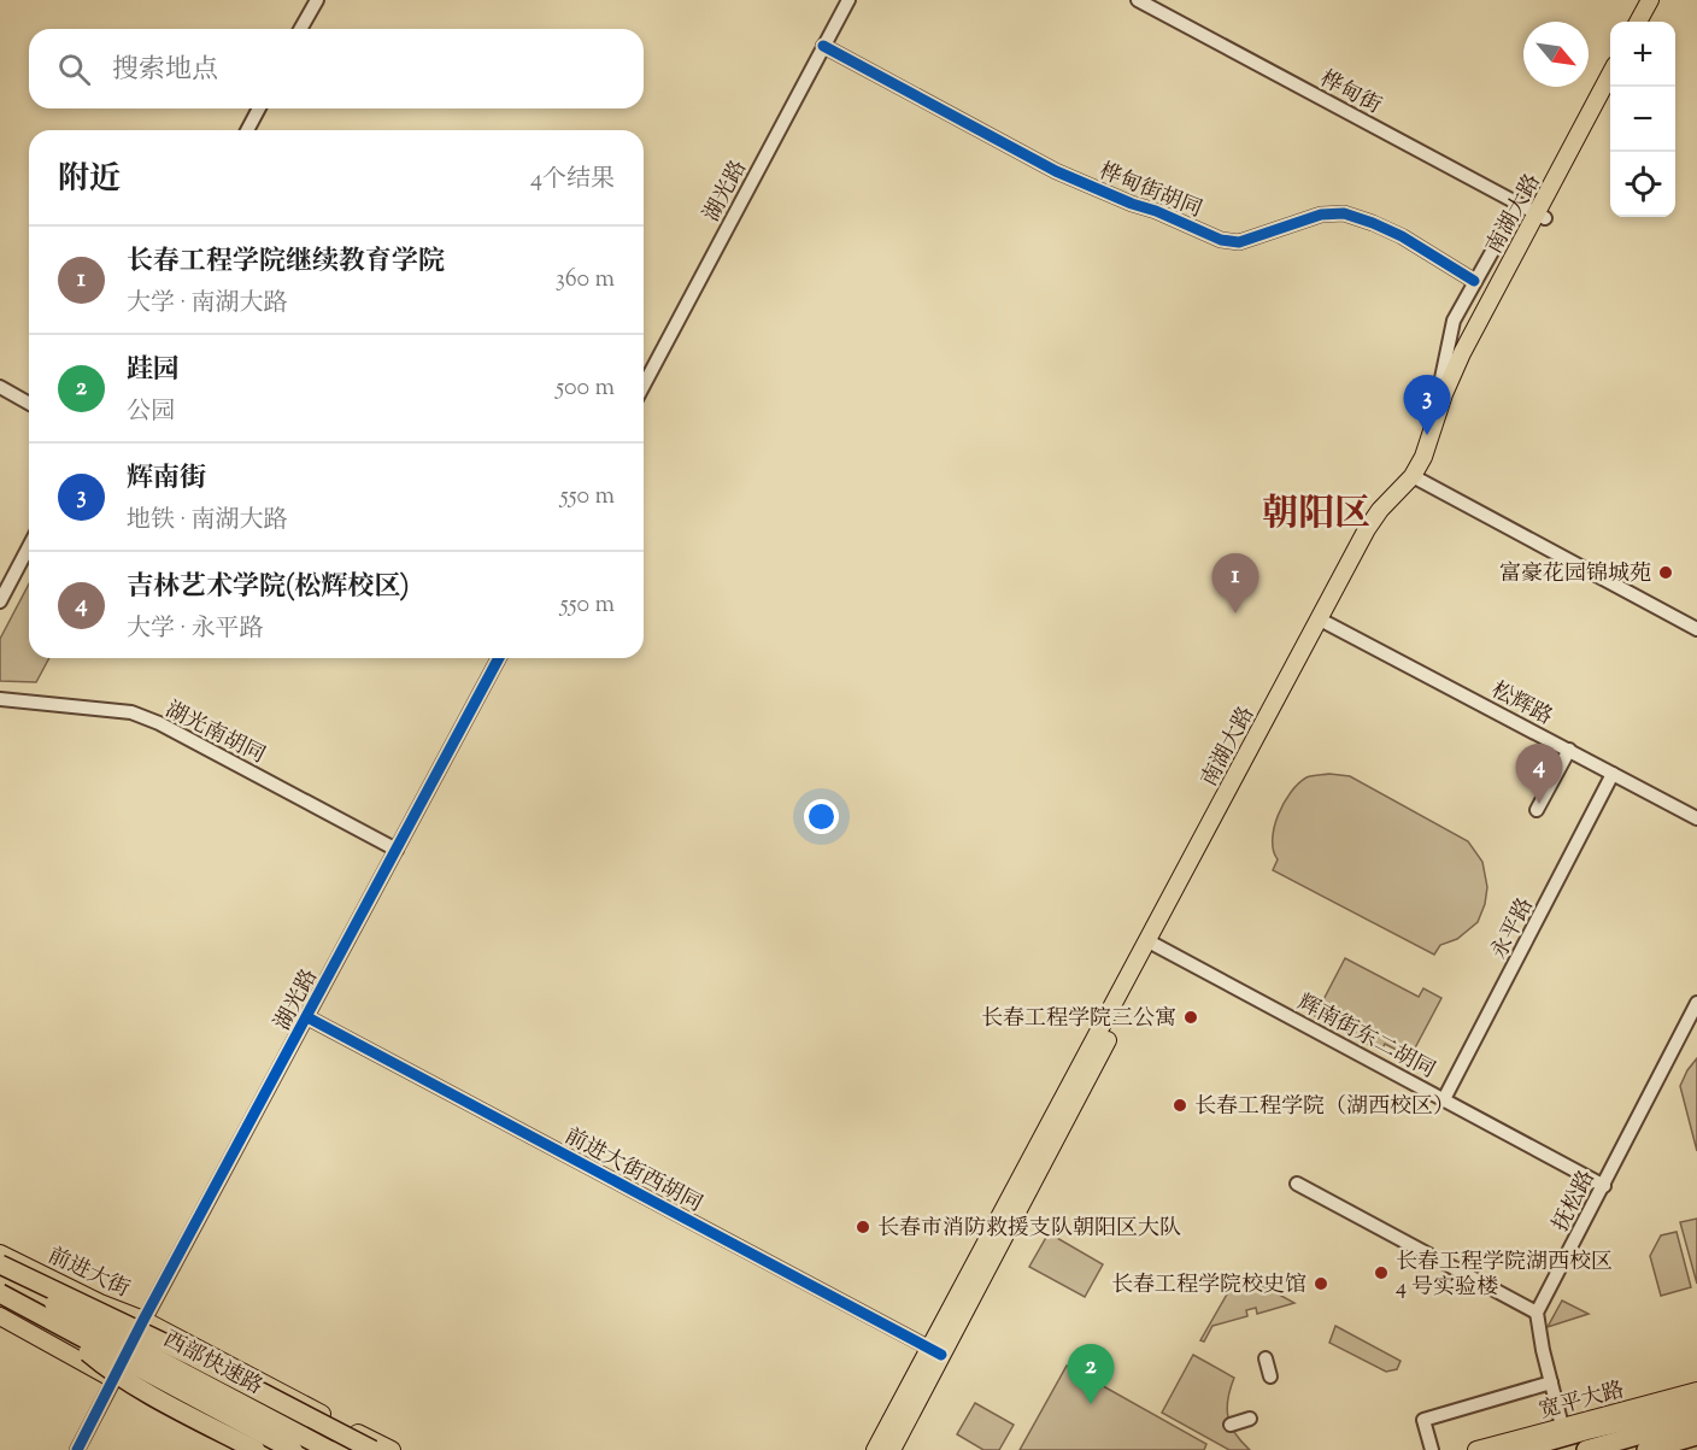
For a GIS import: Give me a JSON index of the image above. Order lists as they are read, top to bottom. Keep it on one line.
{"streets":{"highway":["西部快速路"],"main road":["南湖大路","前进大街","宽平大路"],"street":["桦甸街","桦甸街胡同","湖光路","松辉路","湖光南胡同","永平路","辉南街东二胡同","前进大街西胡同","抚松路"]},"crossings":[["桦甸街","南湖大路"],["桦甸街胡同","湖光路"],["湖光路","湖光南胡同"],["湖光路","前进大街西胡同"],["湖光路","前进大街"],["南湖大路","松辉路"],["南湖大路","辉南街东二胡同"],["南湖大路","前进大街西胡同"],["松辉路","永平路"],["永平路","辉南街东二胡同"],["辉南街东二胡同","抚松路"],["前进大街","西部快速路"]],"districts":["朝阳区"],"places":["富豪花园锦城苑","长春工程学院三公寓","长春工程学院（湖西校区）","长春市消防救援支队朝阳区大队","长春工程学院湖西校区 4 号实验楼","长春工程学院校史馆"],"north":"bottom right","page":{"map_buttons":["+","−"],"search":"搜索地点","heading":["附近","4个结果"],"list":[{"mark":"1","name":"长春工程学院继续教育学院","note":"大学 · 南湖大路","value":"360 m"},{"mark":"2","name":"跬园","note":"公园","value":"500 m"},{"mark":"3","name":"辉南街","note":"地铁 · 南湖大路","value":"550 m"},{"mark":"4","name":"吉林艺术学院(松辉校区)","note":"大学 · 永平路","value":"550 m"}],"pins":["3","1","4","2"]}}
